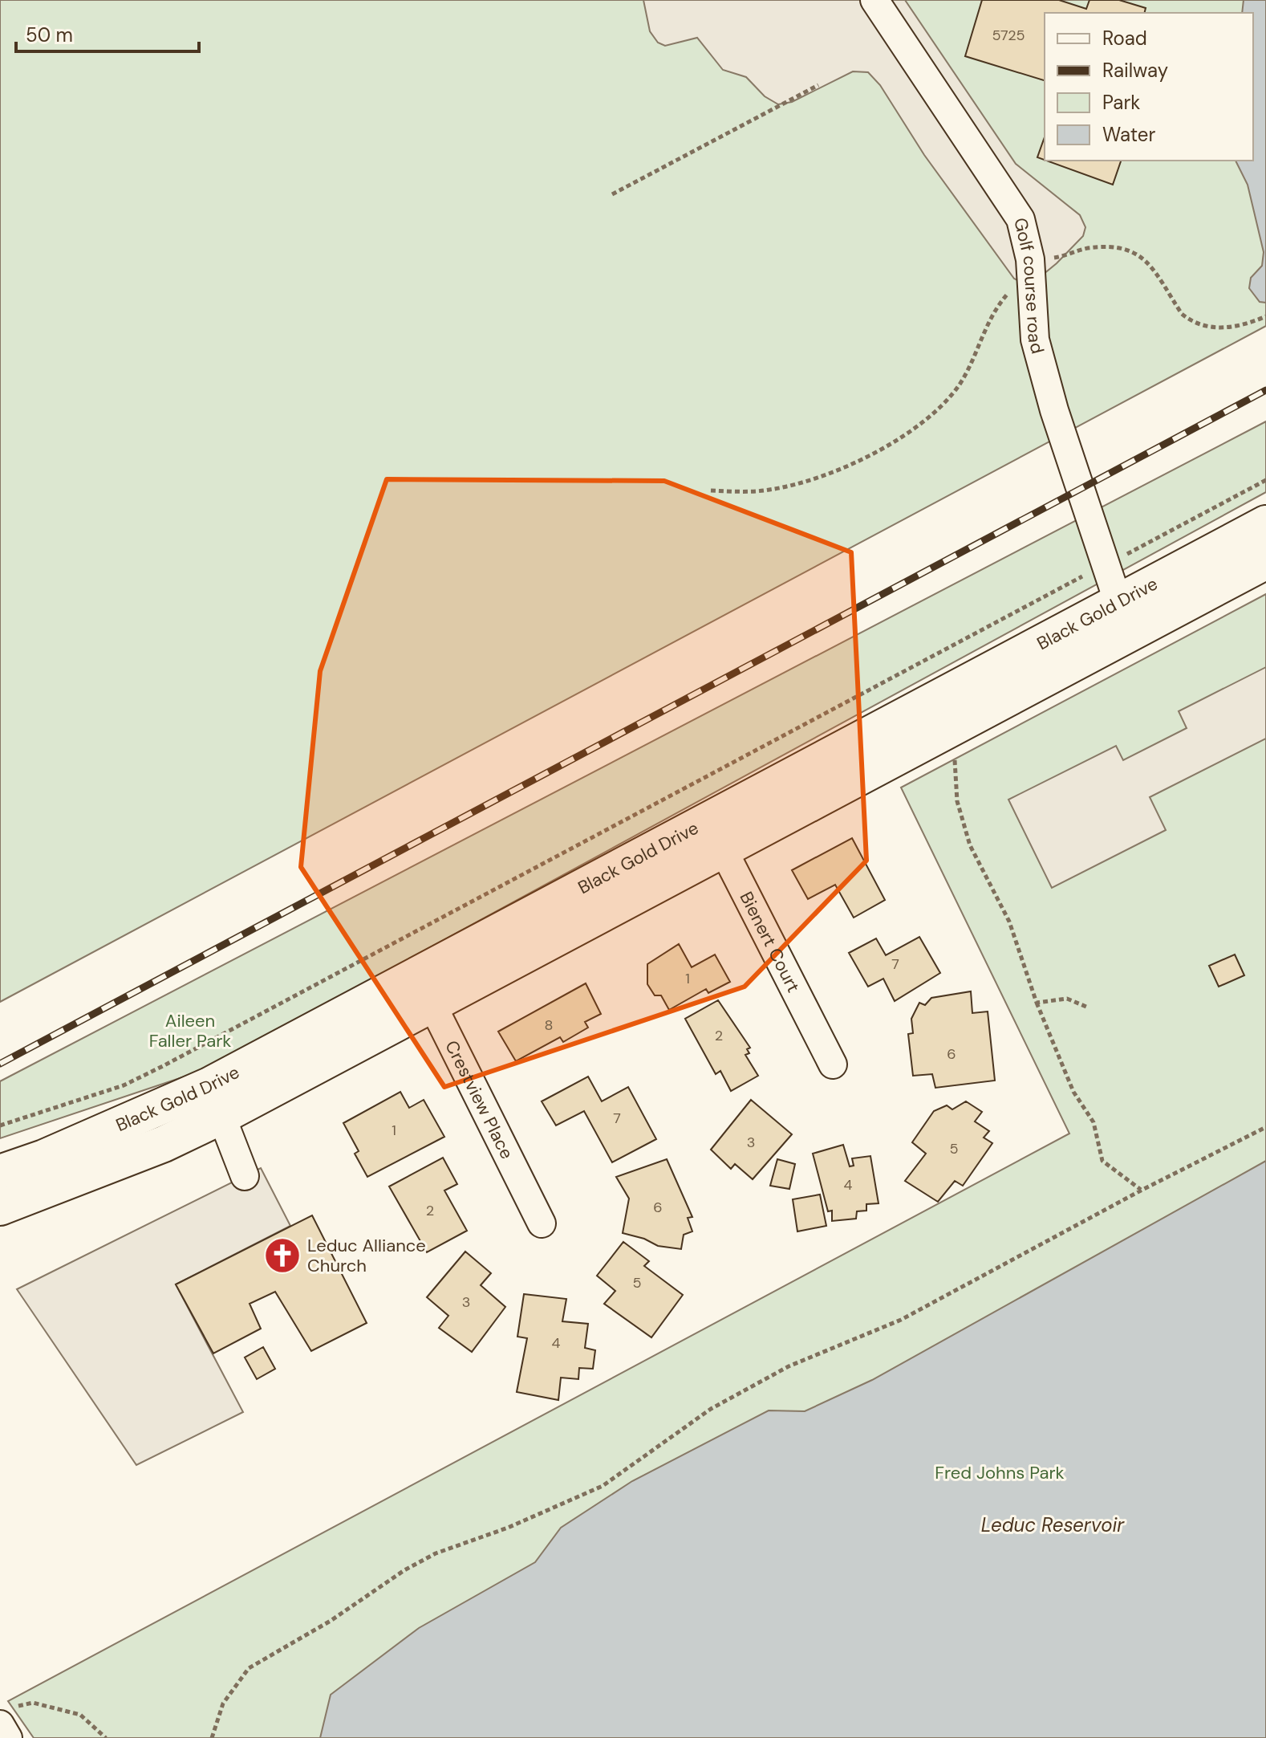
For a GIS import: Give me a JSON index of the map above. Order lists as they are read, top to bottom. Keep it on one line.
{"streets":{"main road":["Black Gold Drive"],"street":["Golf course road","Bienert Court","Crestview Place"]},"crossings":[["Golf course road","Black Gold Drive"],["Black Gold Drive","Bienert Court"],["Black Gold Drive","Crestview Place"]],"water":["Leduc Reservoir"],"parks":["Aileen Faller Park","Fred Johns Park"],"places":{"church":["Leduc Alliance Church"]},"house_numbers":["5725","7","1","8","2","6","7","1","3","5","4","6","2","5","3","4"],"legend":["Road","Railway","Park","Water"],"scale_bar":"50 m"}
